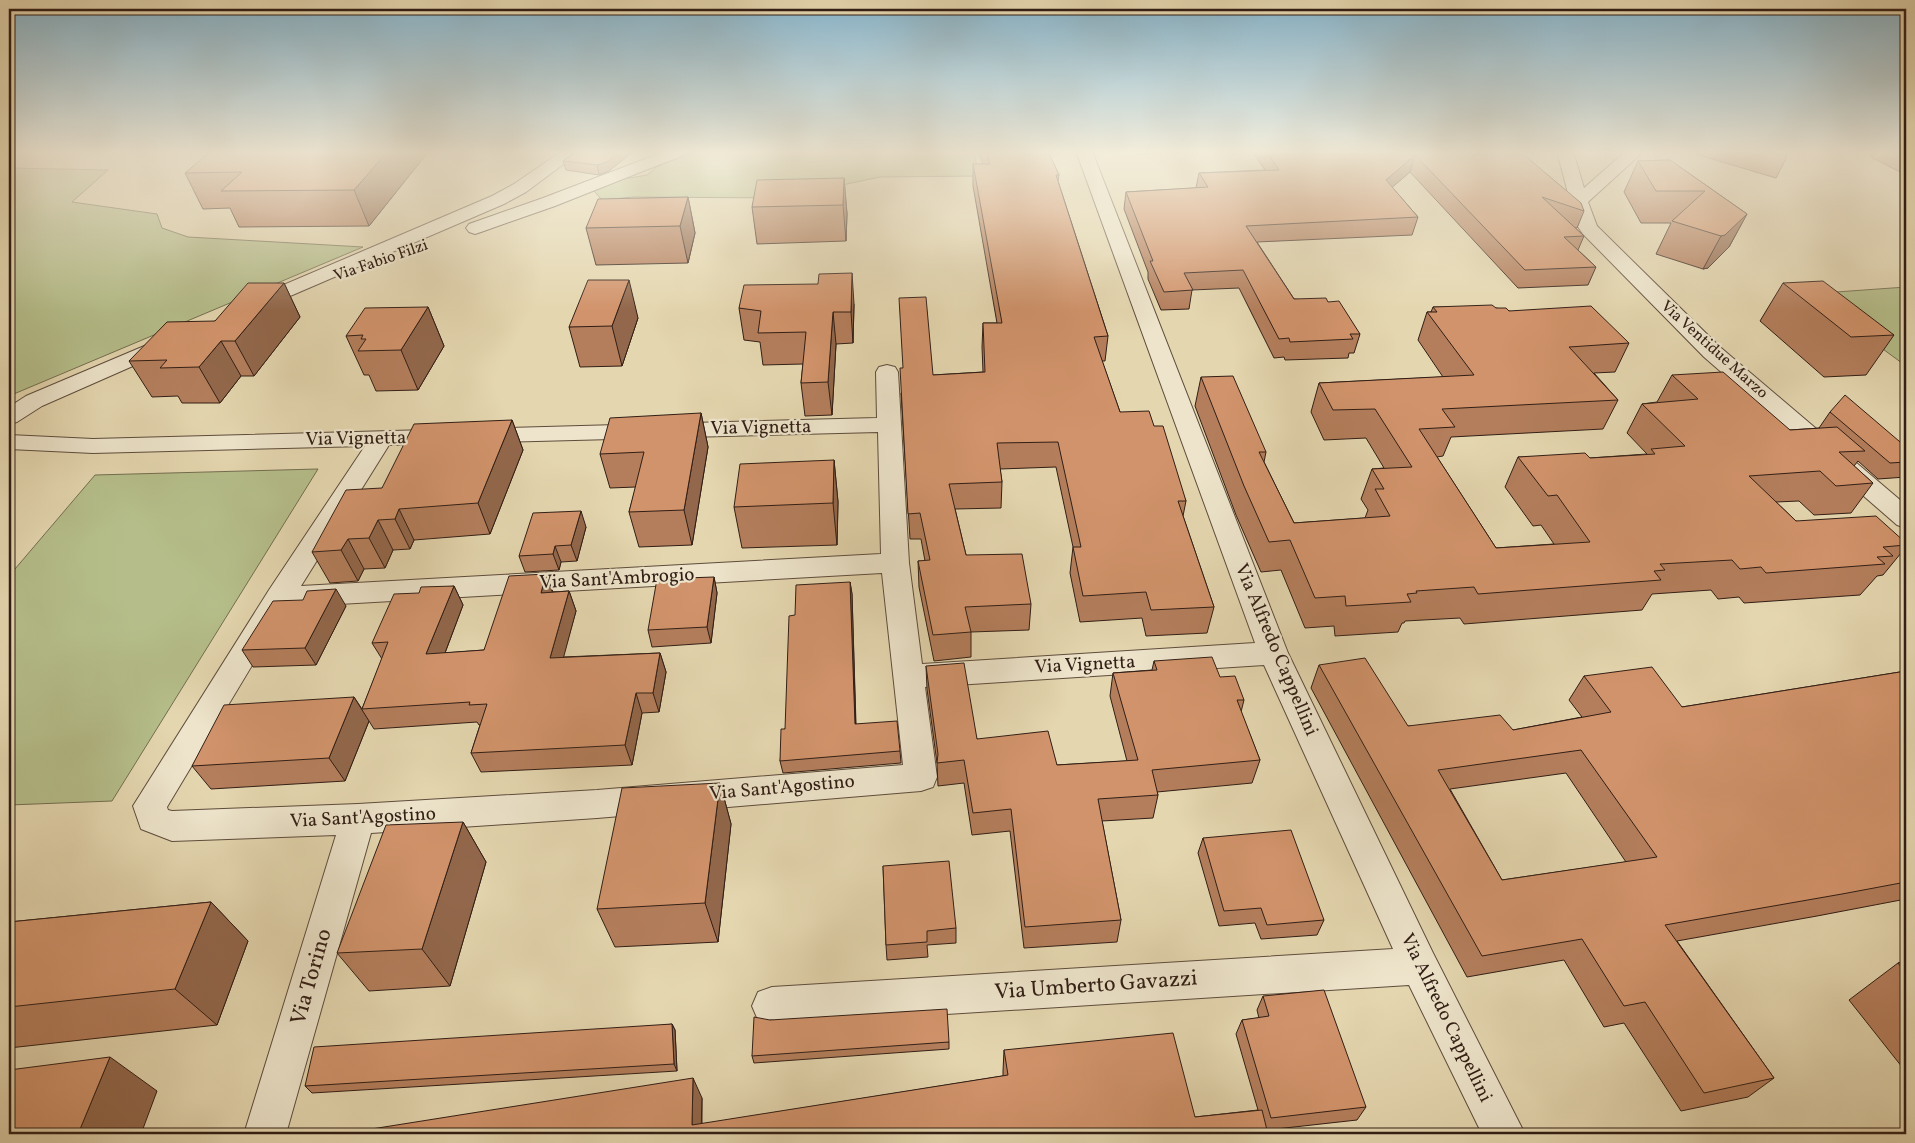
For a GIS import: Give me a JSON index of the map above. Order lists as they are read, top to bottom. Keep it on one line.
{"streets":{"street":["Via Fabio Filzi","Via Ventidue Marzo","Via Vignetta","Via Sant'Ambrogio","Via Alfredo Cappellini","Via Sant'Agostino","Via Torino","Via Umberto Gavazzi"]},"crossings":[["Via Vignetta","Via Alfredo Cappellini"],["Via Vignetta","Via Sant'Agostino"],["Via Sant'Ambrogio","Via Sant'Agostino"],["Via Alfredo Cappellini","Via Umberto Gavazzi"],["Via Sant'Agostino","Via Torino"]]}
